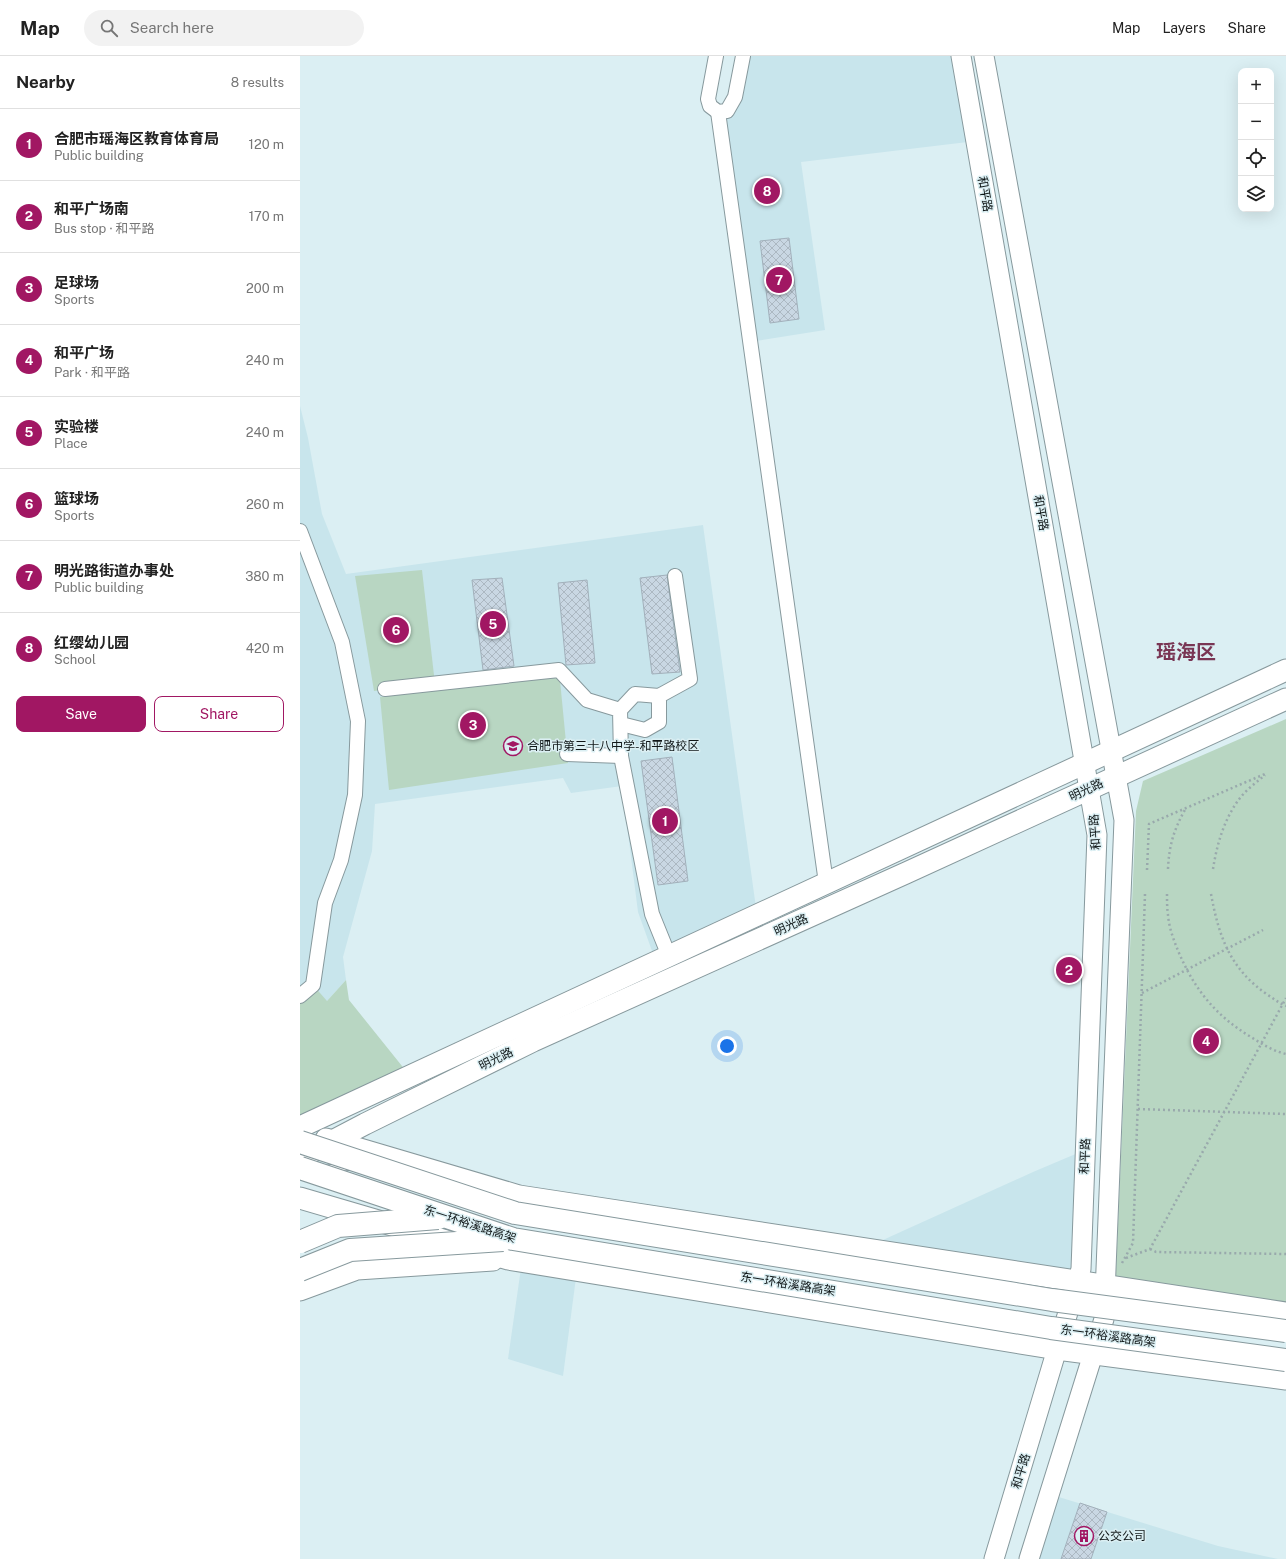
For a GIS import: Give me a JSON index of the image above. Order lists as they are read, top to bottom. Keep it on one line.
{"streets":{"highway":["东一环裕溪路高架"],"main road":["和平路","明光路"]},"crossings":[["和平路","明光路"]],"districts":["瑶海区"],"places":{"school or university":["合肥市第三十八中学-和平路校区"],"building":["公交公司"]},"page":{"header":"Map","search":"Search here","nav":["Map","Layers","Share"],"heading":["Nearby","8 results"],"map_buttons":["+","−"],"list":[{"mark":"1","name":"合肥市瑶海区教育体育局","note":"Public building","value":"120 m"},{"mark":"2","name":"和平广场南","note":"Bus stop · 和平路","value":"170 m"},{"mark":"3","name":"足球场","note":"Sports","value":"200 m"},{"mark":"4","name":"和平广场","note":"Park · 和平路","value":"240 m"},{"mark":"5","name":"实验楼","note":"Place","value":"240 m"},{"mark":"6","name":"篮球场","note":"Sports","value":"260 m"},{"mark":"7","name":"明光路街道办事处","note":"Public building","value":"380 m"},{"mark":"8","name":"红缨幼儿园","note":"School","value":"420 m"}],"pins":["8","7","5","6","3","1","2","4"],"buttons":["Save","Share"]}}
